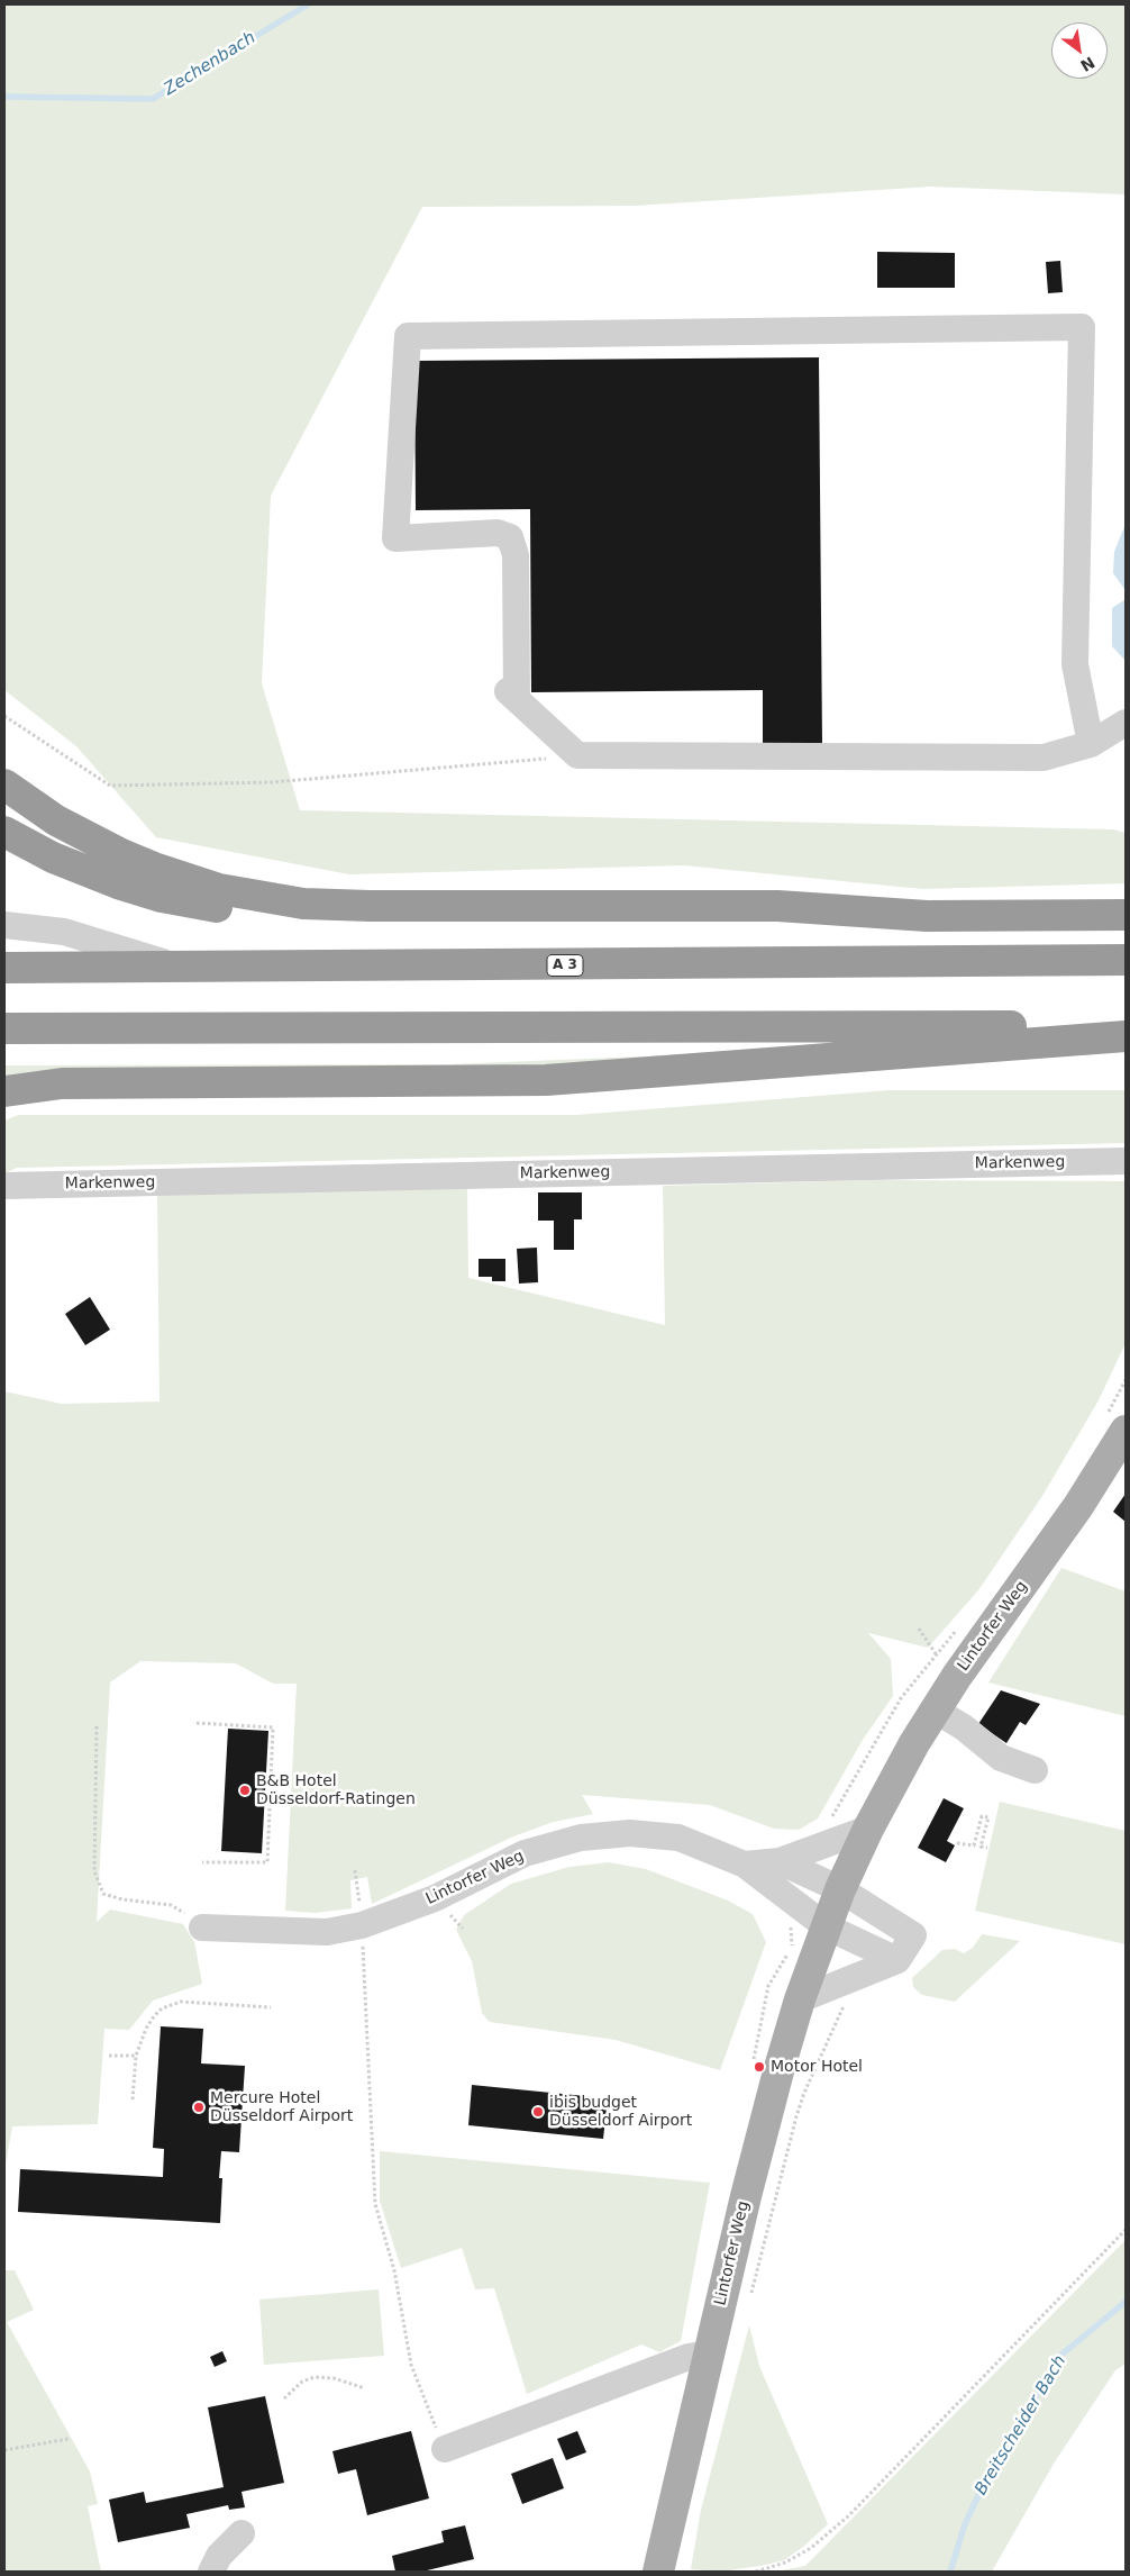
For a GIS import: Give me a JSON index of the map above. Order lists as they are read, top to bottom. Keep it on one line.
{"streets":{"highway":["A 3"],"main road":["Lintorfer Weg"],"street":["Markenweg"]},"water":["Zechenbach","Breitscheider Bach"],"places":["B&B Hotel Düsseldorf-Ratingen","Motor Hotel","Mercure Hotel Düsseldorf Airport","ibis budget Düsseldorf Airport"],"north":"bottom right"}
